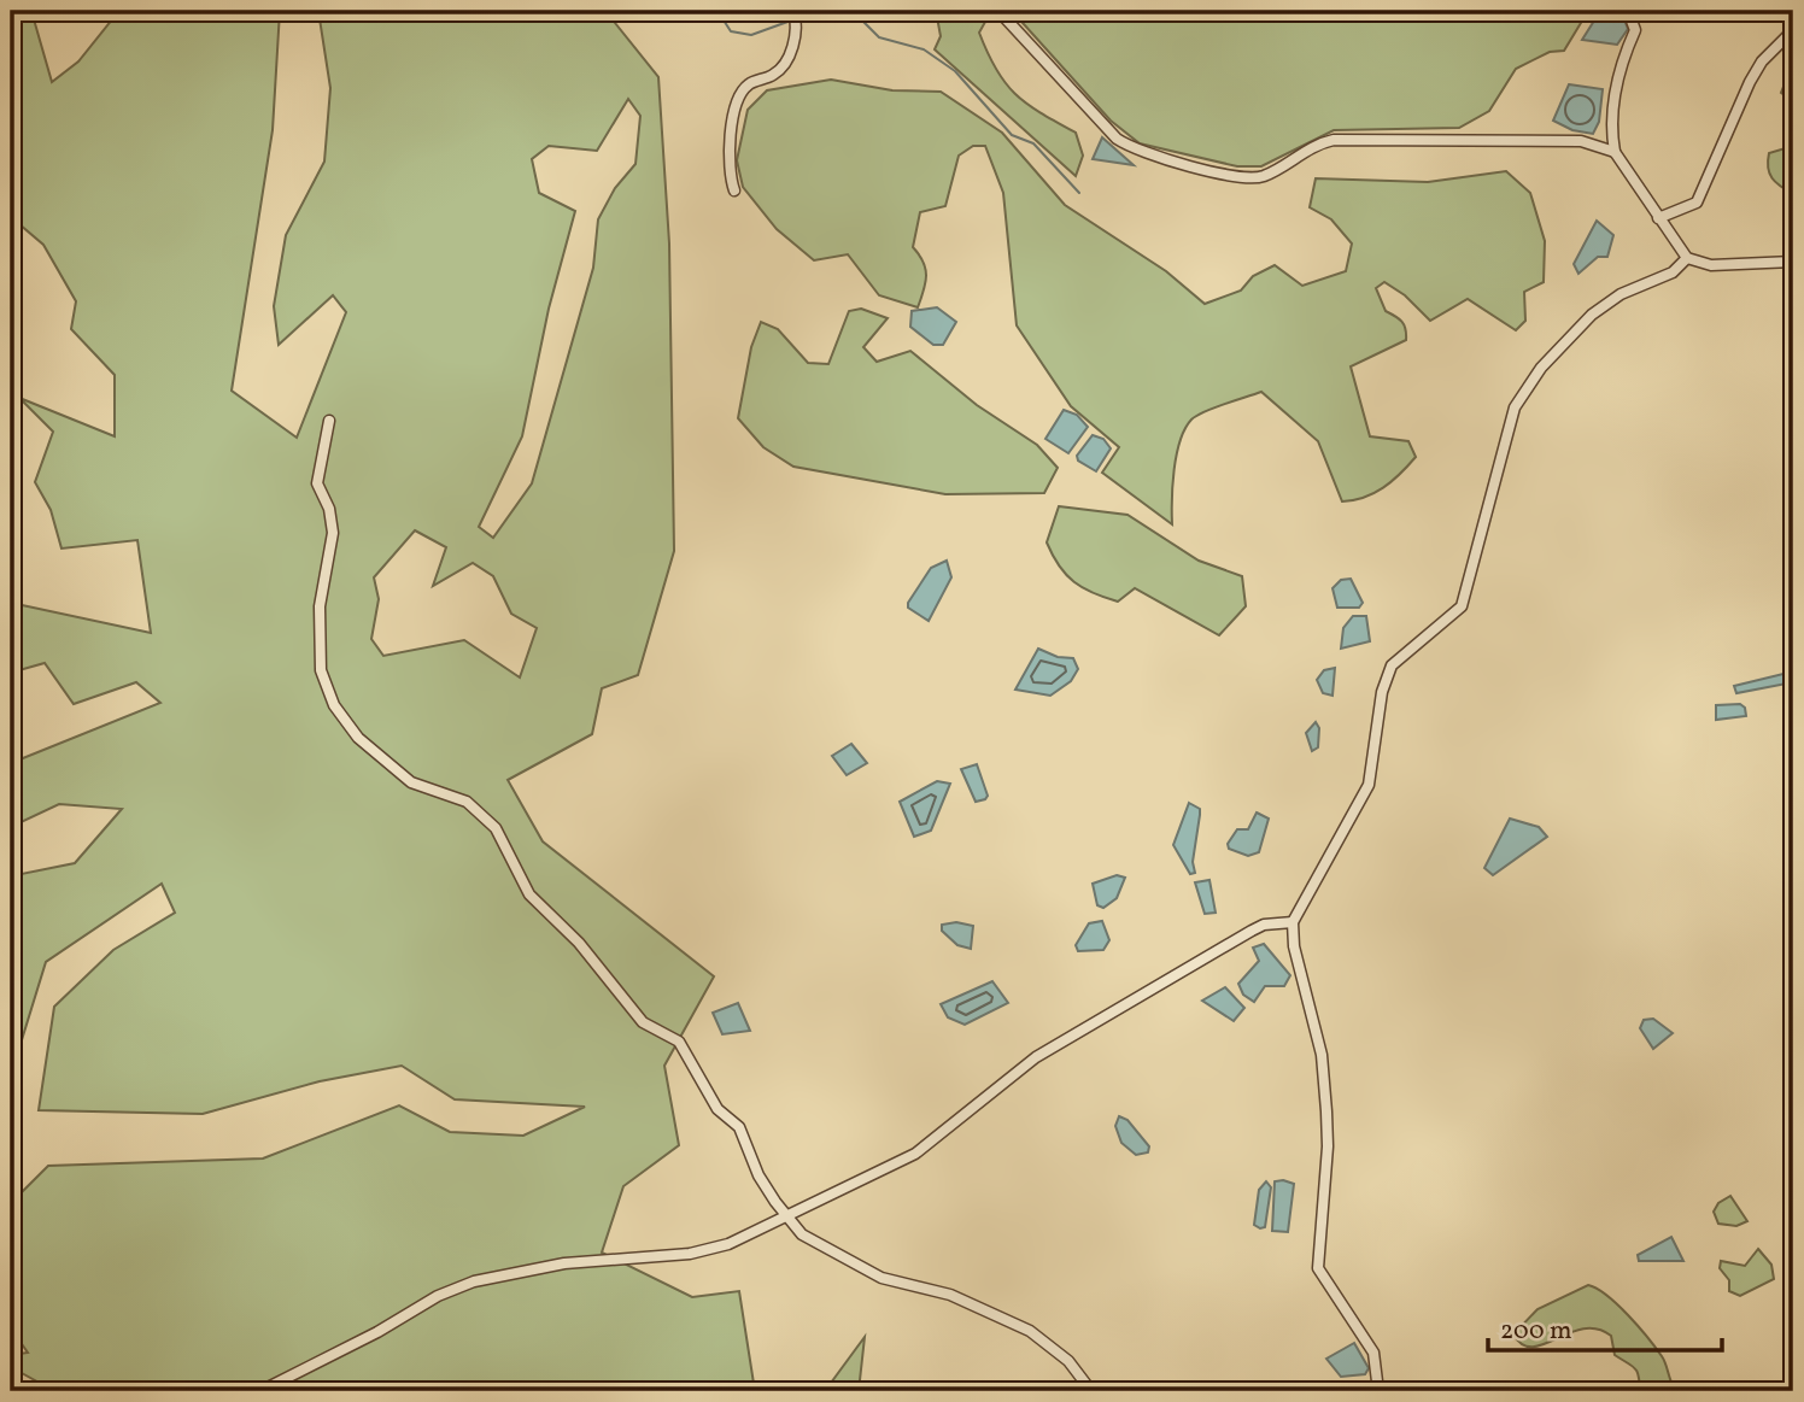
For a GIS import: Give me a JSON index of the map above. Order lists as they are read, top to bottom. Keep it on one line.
{"scale_bar":"200 m"}
